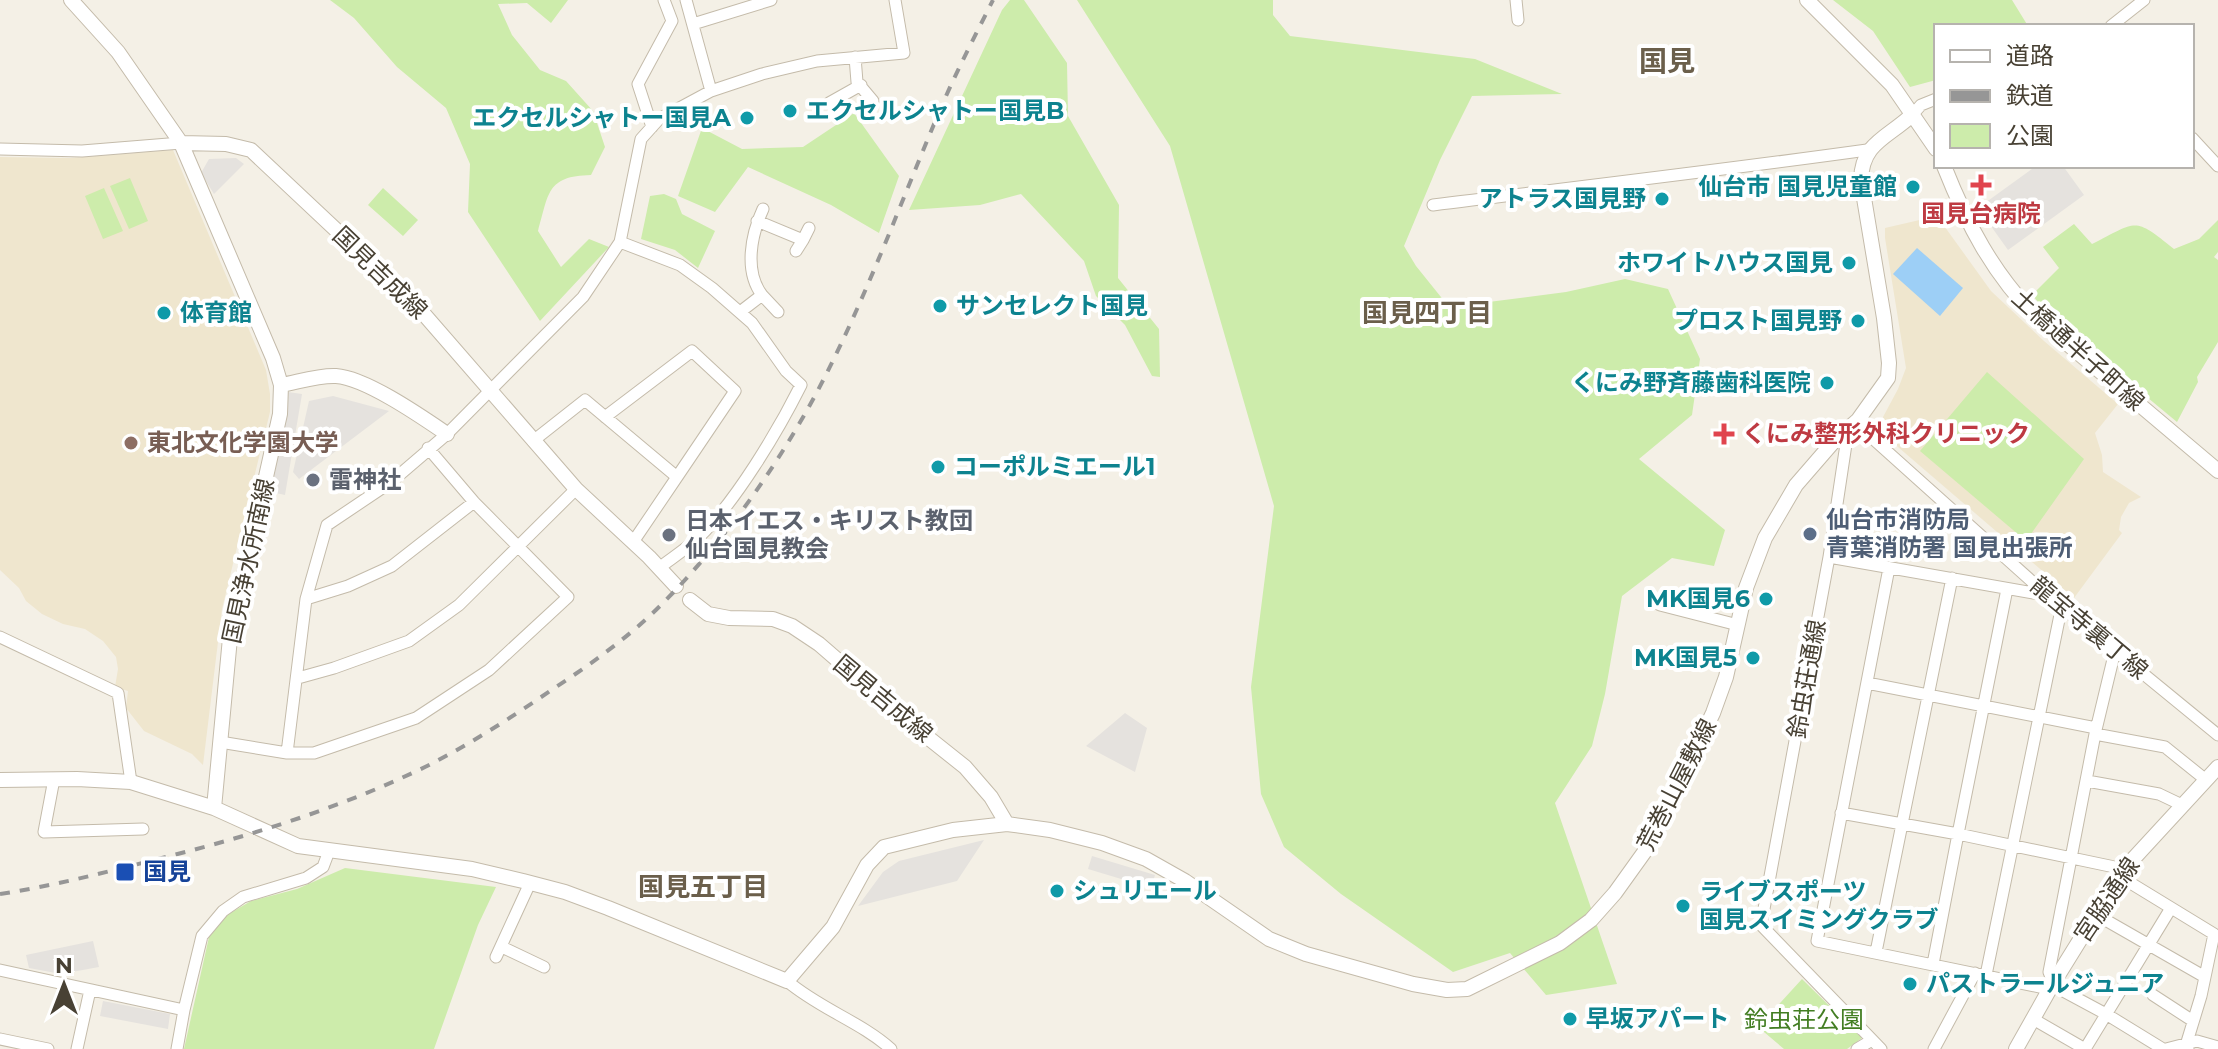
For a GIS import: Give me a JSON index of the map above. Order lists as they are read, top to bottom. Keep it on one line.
{"streets":{"street":["国見吉成線","土橋通半子町線","国見浄水所南線","龍宝寺裏丁線","鈴虫荘通線","荒巻山屋敷線","宮脇通線"]},"crossings":[["国見吉成線","国見浄水所南線"],["国見吉成線","荒巻山屋敷線"],["龍宝寺裏丁線","鈴虫荘通線"],["龍宝寺裏丁線","荒巻山屋敷線"],["鈴虫荘通線","荒巻山屋敷線"]],"districts":["国見","国見四丁目","国見五丁目"],"parks":["鈴虫荘公園"],"places":{"other":["エクセルシャトー国見B","エクセルシャトー国見A","仙台市 国見児童館","アトラス国見野","ホワイトハウス国見","サンセレクト国見","体育館","プロスト国見野","くにみ野斉藤歯科医院","東北文化学園大学","コーポルミエール1","雷神社","仙台市消防局 青葉消防署 国見出張所","日本イエス・キリスト教団 仙台国見教会","MK国見6","MK国見5","シュリエール","ライブスポーツ 国見スイミングクラブ","パストラールジュニア","早坂アパート"],"health":["国見台病院","くにみ整形外科クリニック"],"transit":["国見"]},"legend":["道路","鉄道","公園"],"north":"top"}
